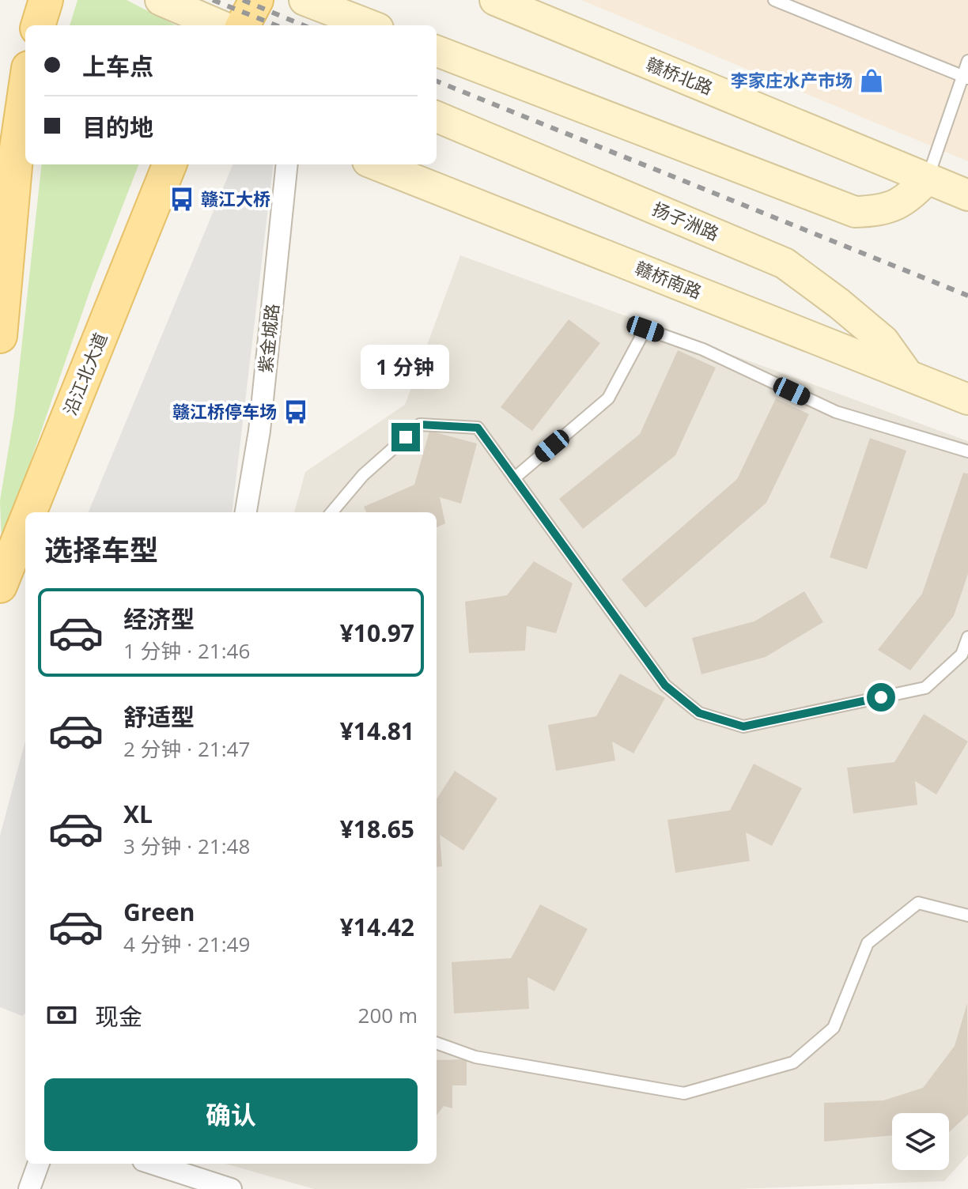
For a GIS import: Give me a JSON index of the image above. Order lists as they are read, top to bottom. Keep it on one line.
{"streets":{"main road":["赣桥北路","扬子洲路","赣桥南路","沿江北大道"],"street":["紫金城路"]},"crossings":[["扬子洲路","赣桥南路"]],"places":{"shop":["李家庄水产市场"],"bus stop":["赣江大桥","赣江桥停车场"]},"page":{"banner":["上车点","目的地"],"bubble":"1 分钟","heading":"选择车型","list":[{"name":"经济型","note":"1 分钟 · 21:46","value":"¥10.97"},{"name":"舒适型","note":"2 分钟 · 21:47","value":"¥14.81"},{"name":"XL","note":"3 分钟 · 21:48","value":"¥18.65"},{"name":"Green","note":"4 分钟 · 21:49","value":"¥14.42"}],"pay":["现金","200 m"],"buttons":"确认"}}
